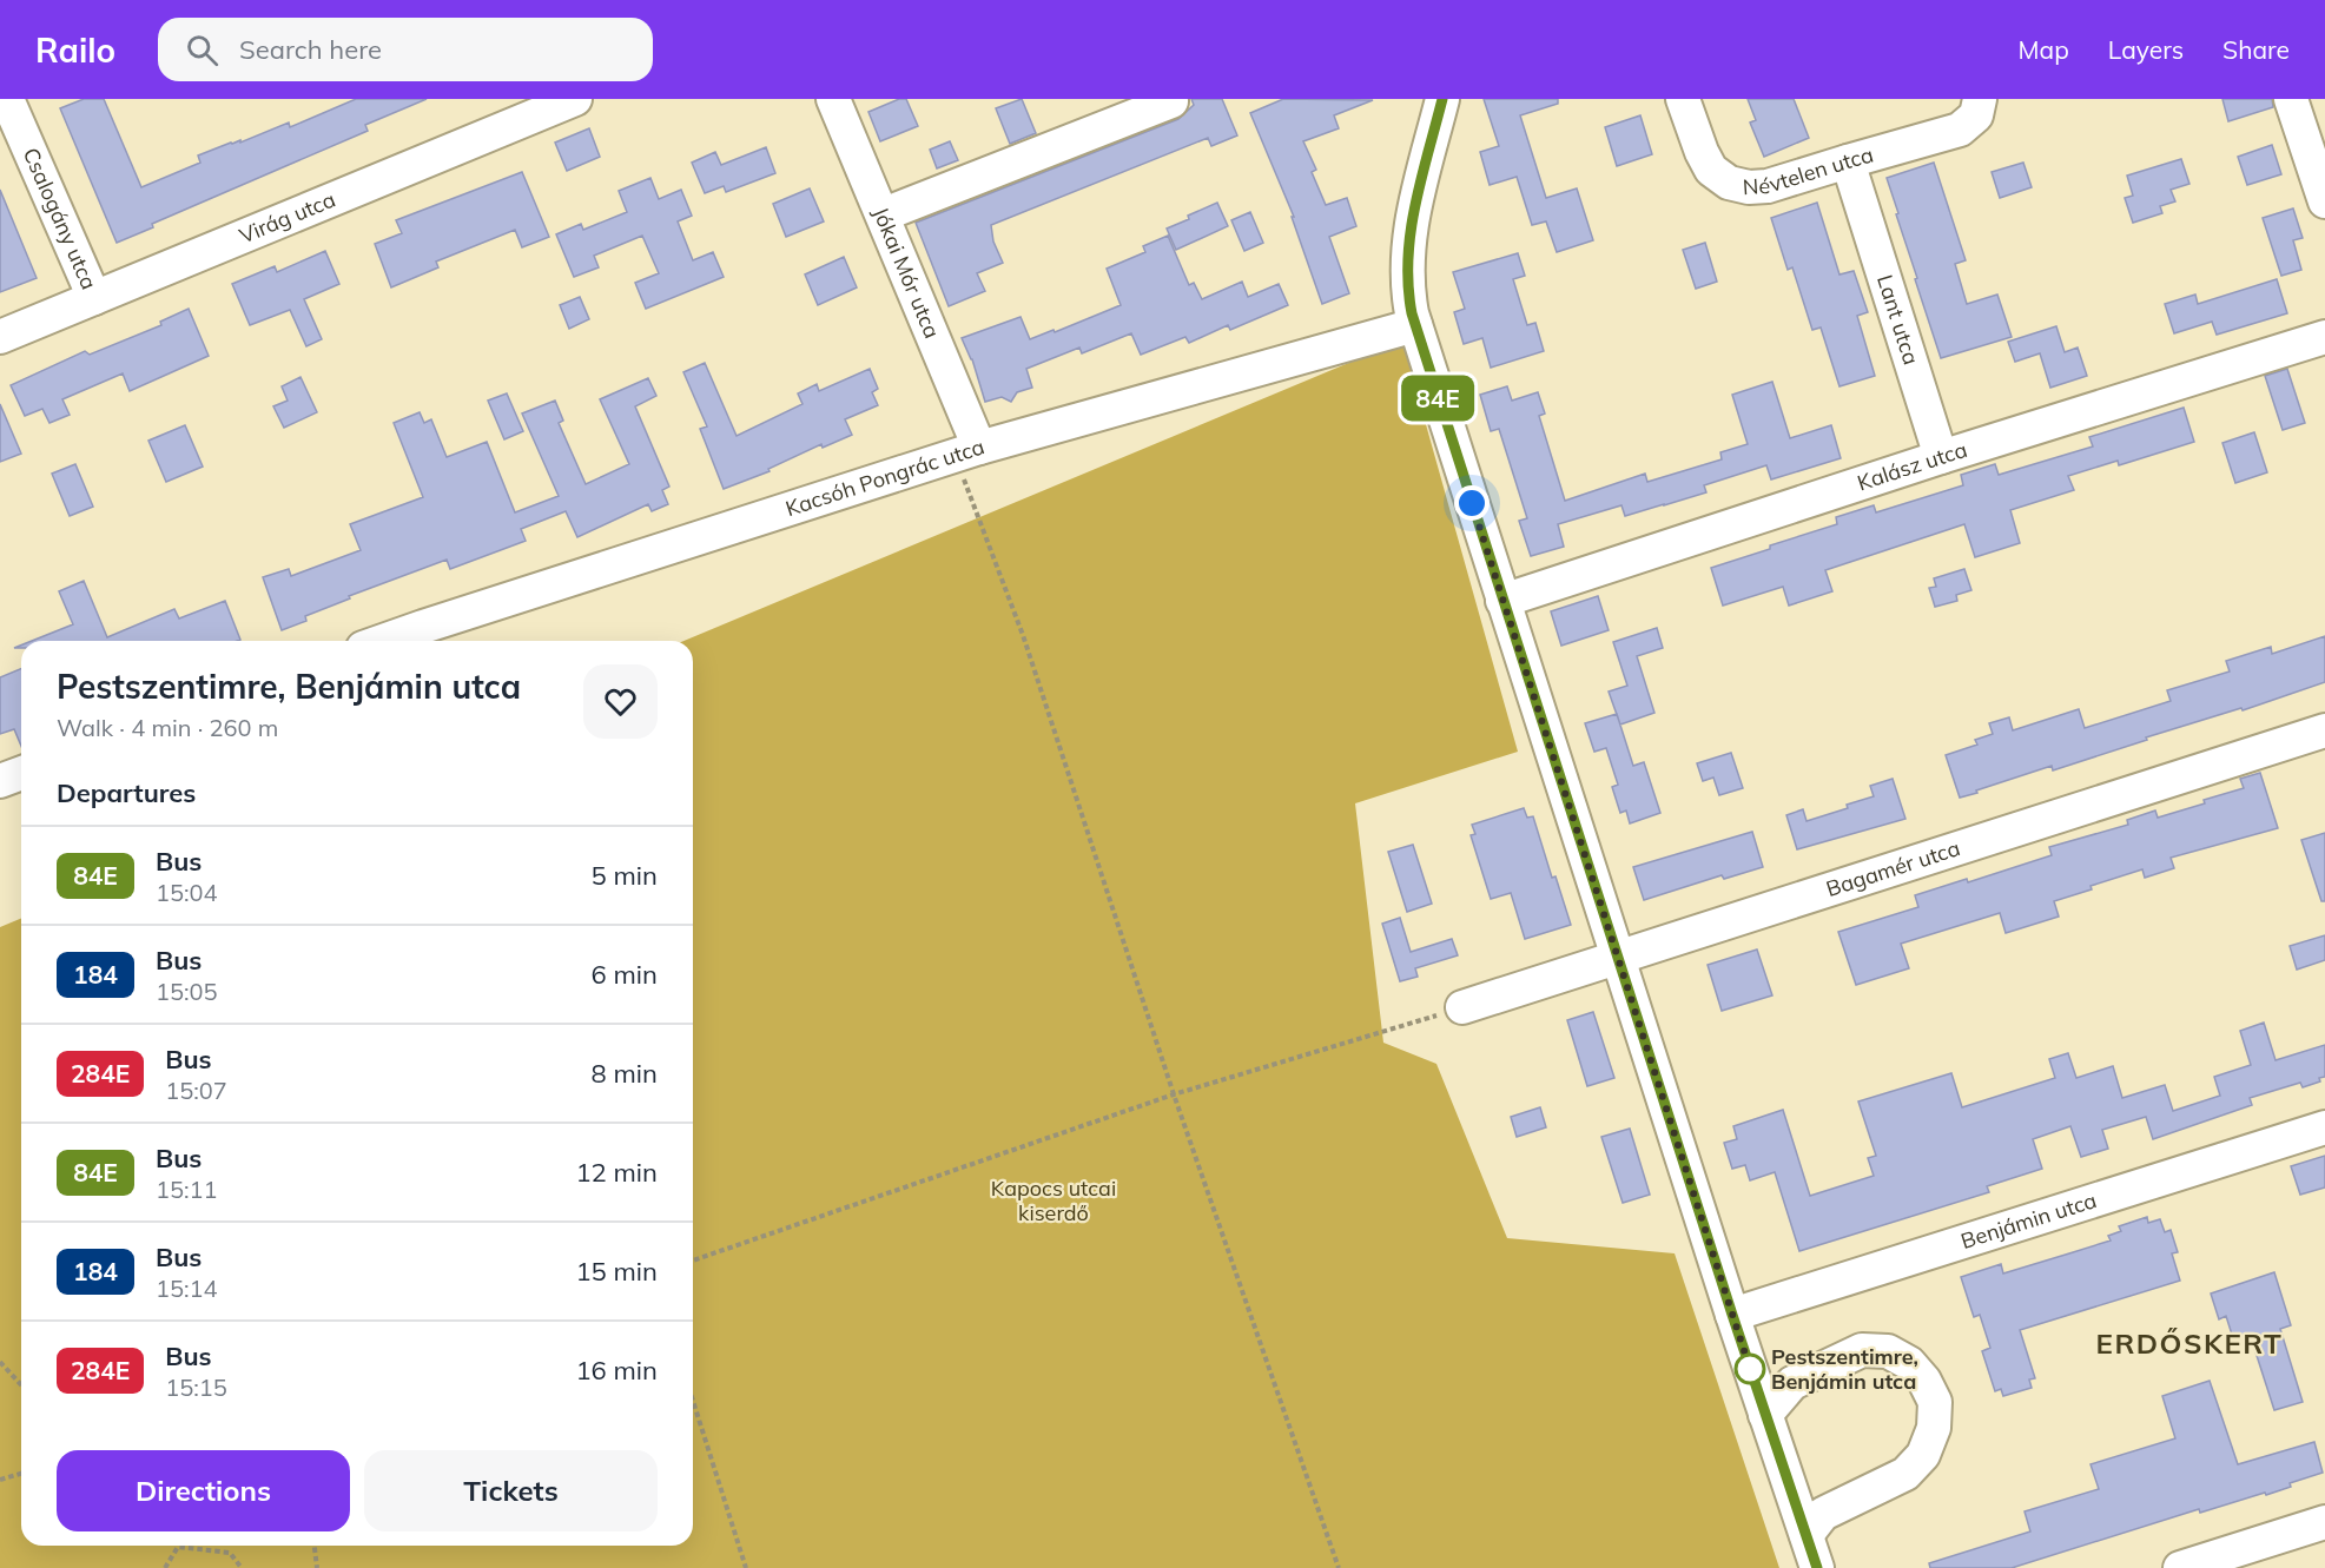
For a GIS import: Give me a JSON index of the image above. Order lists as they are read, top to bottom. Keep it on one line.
{"streets":{"street":["Névtelen utca","Csalogány utca","Virág utca","Jókai Mór utca","Lant utca","Kalász utca","Kacsóh Pongrác utca","Bagamér utca","Benjámin utca"]},"crossings":[["Névtelen utca","Lant utca"],["Csalogány utca","Virág utca"],["Jókai Mór utca","Kacsóh Pongrác utca"],["Lant utca","Kalász utca"]],"districts":["ERDŐSKERT"],"parks":["Kapocs utcai kiserdő"],"places":["Pestszentimre, Benjámin utca"],"lines":["bus line 84E"],"page":{"header":"Railo","search":"Search here","nav":["Map","Layers","Share"],"on_map":"84E","heading":[["Pestszentimre, Benjámin utca","Walk · 4 min · 260 m"],"Departures"],"list":[{"mark":"84E","name":"Bus","note":"15:04","value":"5 min"},{"mark":"184","name":"Bus","note":"15:05","value":"6 min"},{"mark":"284E","name":"Bus","note":"15:07","value":"8 min"},{"mark":"84E","name":"Bus","note":"15:11","value":"12 min"},{"mark":"184","name":"Bus","note":"15:14","value":"15 min"},{"mark":"284E","name":"Bus","note":"15:15","value":"16 min"}],"buttons":["Directions","Tickets"]}}
